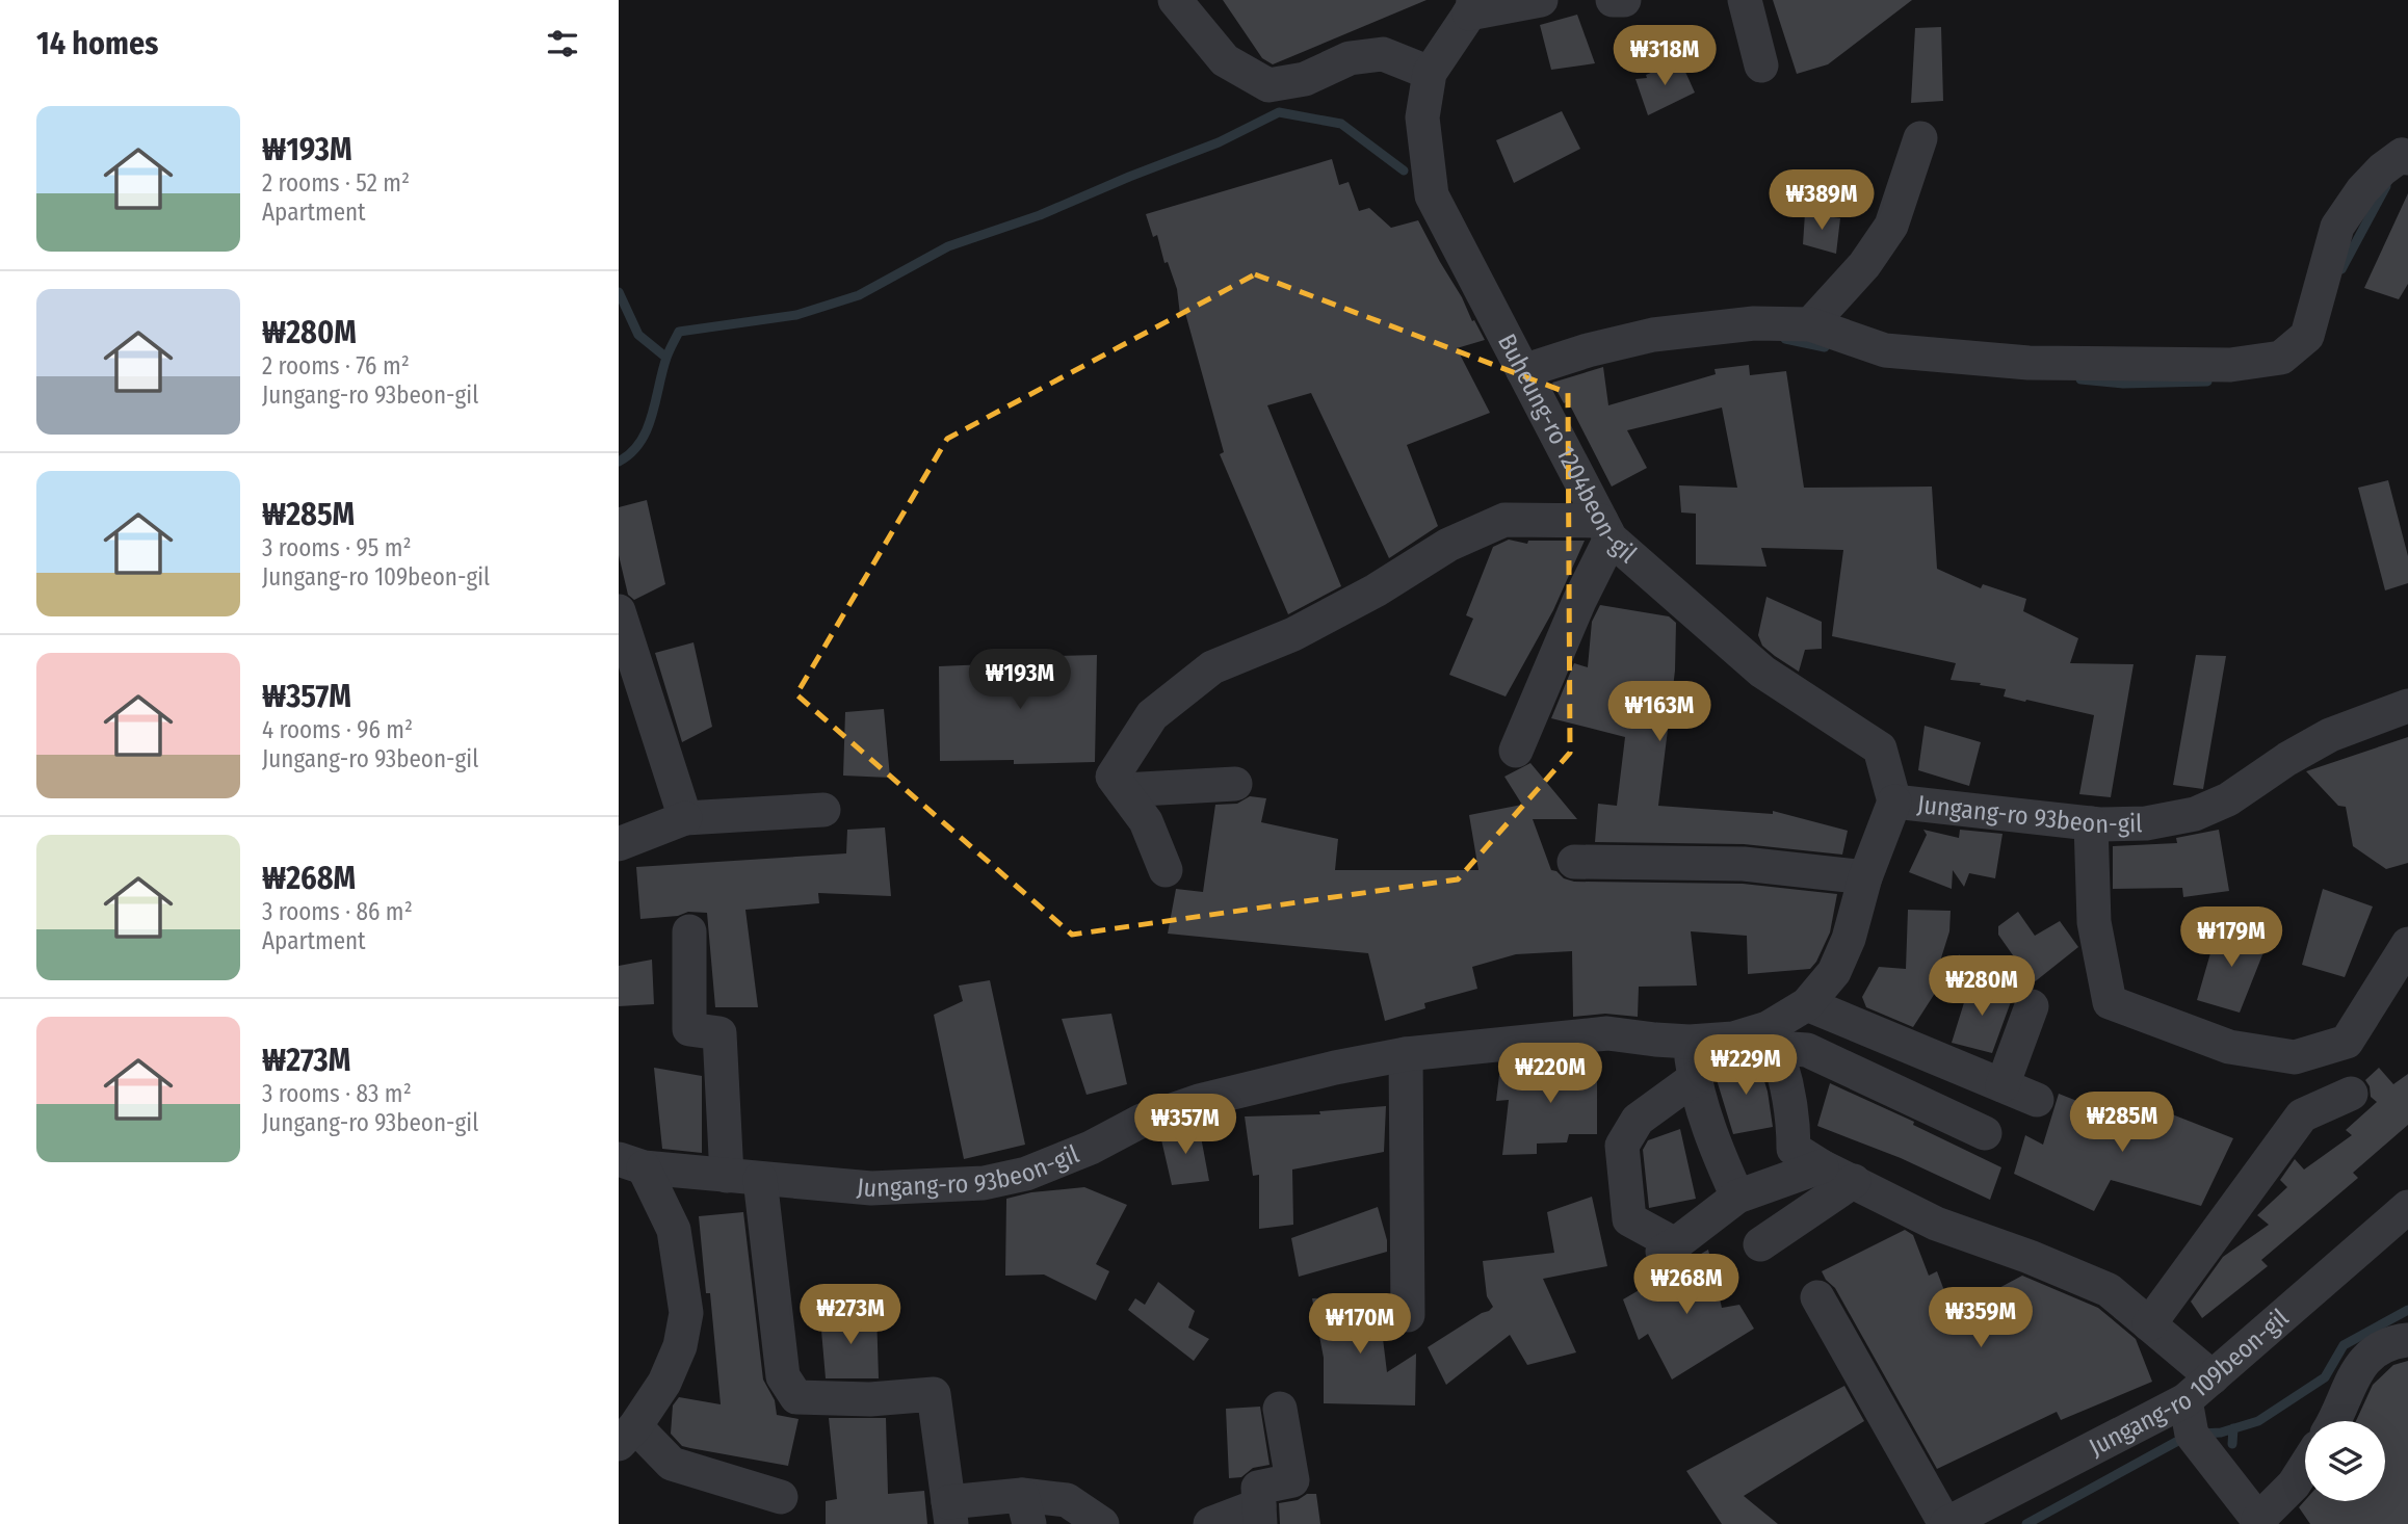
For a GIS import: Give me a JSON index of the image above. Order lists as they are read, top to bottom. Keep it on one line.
{"streets":{"street":["Buheung-ro 1204beon-gil","Jungang-ro 93beon-gil","Jungang-ro 109beon-gil"]},"crossings":[["Buheung-ro 1204beon-gil","Jungang-ro 93beon-gil"]],"page":{"heading":"14 homes","price":["₩318M","₩389M","₩193M","₩163M","₩179M","₩280M","₩229M","₩220M","₩285M","₩357M","₩268M","₩273M","₩359M","₩170M"],"list":[{"name":"₩193M","note":"2 rooms · 52 m² · Apartment"},{"name":"₩280M","note":"2 rooms · 76 m² · Jungang-ro 93beon-gil"},{"name":"₩285M","note":"3 rooms · 95 m² · Jungang-ro 109beon-gil"},{"name":"₩357M","note":"4 rooms · 96 m² · Jungang-ro 93beon-gil"},{"name":"₩268M","note":"3 rooms · 86 m² · Apartment"},{"name":"₩273M","note":"3 rooms · 83 m² · Jungang-ro 93beon-gil"}]}}
